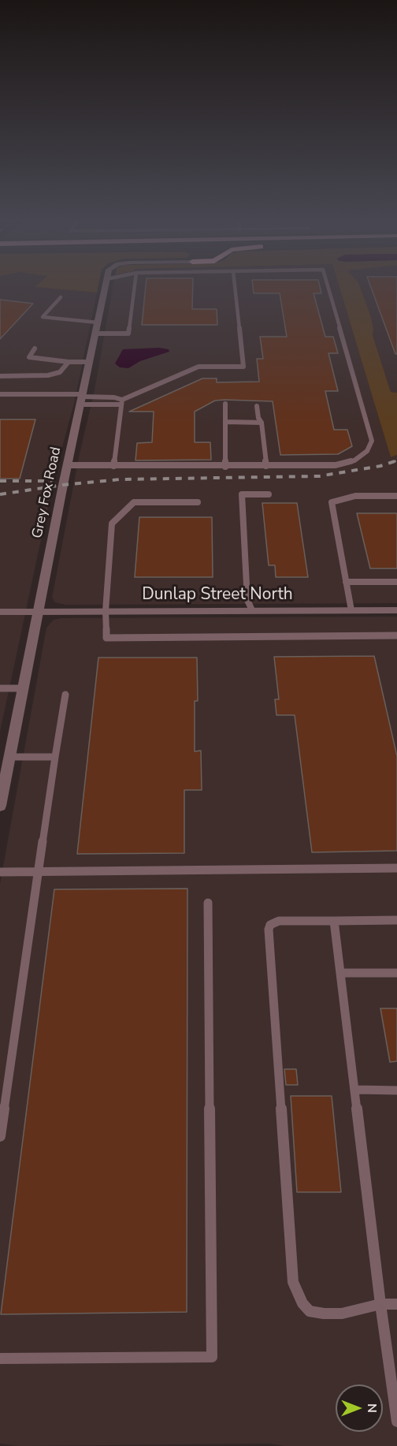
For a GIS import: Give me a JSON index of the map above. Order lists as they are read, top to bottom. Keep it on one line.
{"streets":{"street":["Grey Fox Road","Dunlap Street North"]},"crossings":[["Grey Fox Road","Dunlap Street North"]],"north":"right"}
